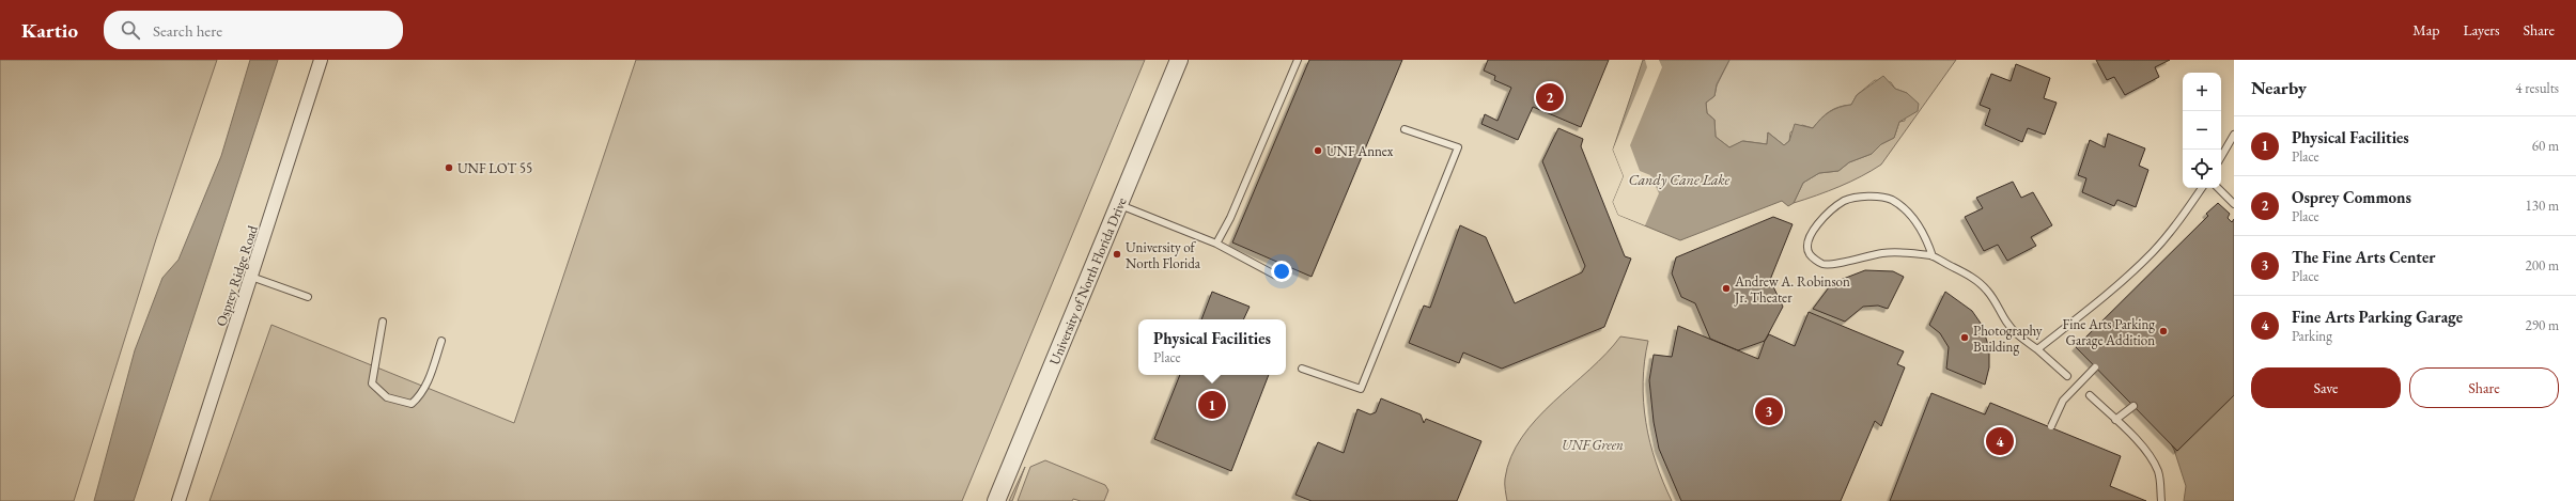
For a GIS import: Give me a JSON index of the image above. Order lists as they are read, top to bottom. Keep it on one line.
{"streets":{"street":["Osprey Ridge Road","University of North Florida Drive"]},"water":["Candy Cane Lake"],"parks":["UNF Green"],"places":["UNF Annex","UNF LOT 55","University of North Florida","Andrew A. Robinson Jr. Theater","Fine Arts Parking Garage Addition","Photography Building"],"page":{"header":"Kartio","search":"Search here","nav":["Map","Layers","Share"],"heading":["Nearby","4 results"],"map_buttons":["+","−"],"pins":["2","1","3","4"],"list":[{"mark":"1","name":"Physical Facilities","note":"Place","value":"60 m"},{"mark":"2","name":"Osprey Commons","note":"Place","value":"130 m"},{"mark":"3","name":"The Fine Arts Center","note":"Place","value":"200 m"},{"mark":"4","name":"Fine Arts Parking Garage","note":"Parking","value":"290 m"}],"popup":["Physical Facilities","Place"],"buttons":["Save","Share"]}}
